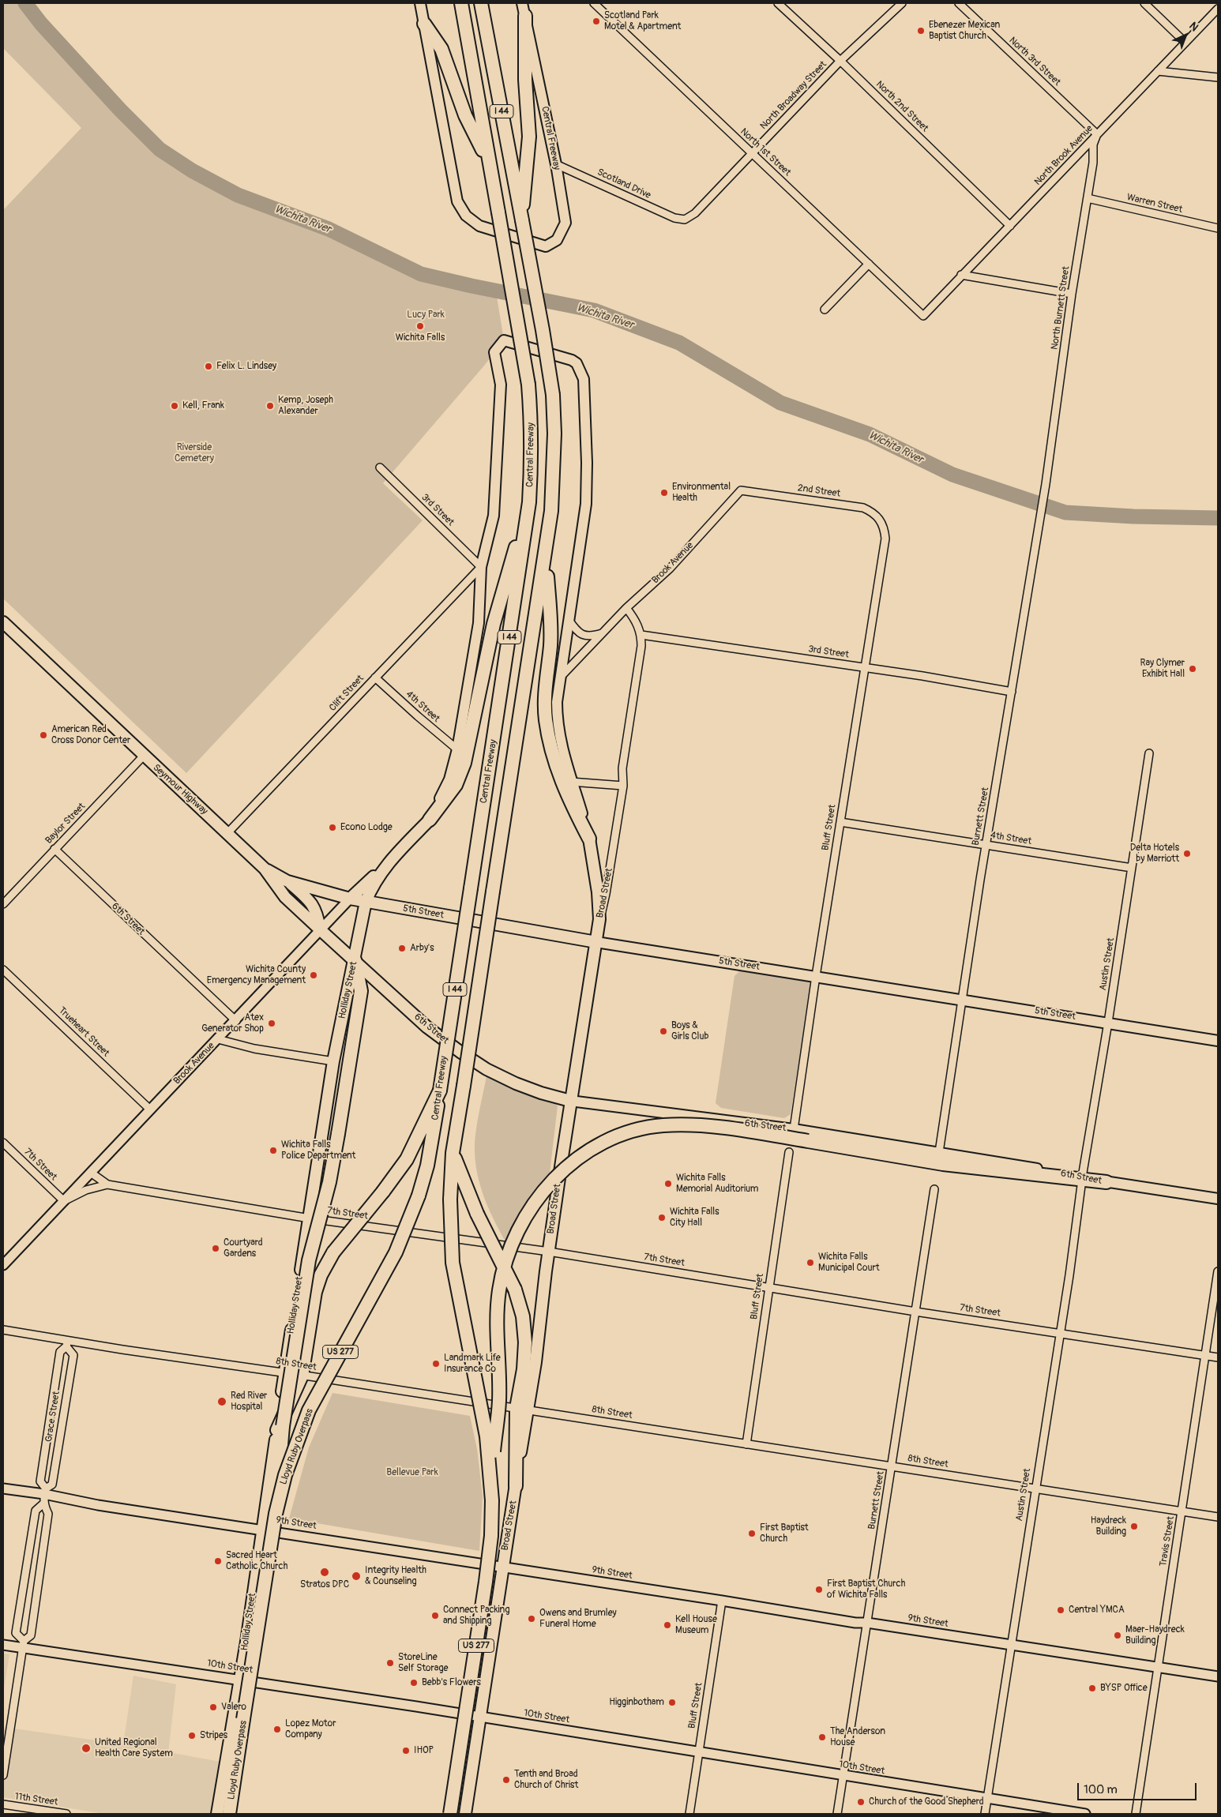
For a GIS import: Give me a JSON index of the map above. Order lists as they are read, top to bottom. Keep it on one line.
{"streets":{"highway":["I 44","Central Freeway","US 277","Lloyd Ruby Overpass"],"main road":["Brook Avenue","Seymour Highway","Broad Street","5th Street","6th Street","Holliday Street"],"street":["North 3rd Street","North Broadway Street","North 2nd Street","North 1st Street","North Brook Avenue","Scotland Drive","Warren Street","North Burnett Street","2nd Street","3rd Street","Clift Street","4th Street","Burnett Street","Baylor Street","Bluff Street","Austin Street","Trueheart Street","7th Street","8th Street","Grace Street","9th Street","Travis Street","10th Street","11th Street"]},"crossings":[["North 3rd Street","North Brook Avenue"],["North 3rd Street","North Burnett Street"],["North Broadway Street","North 2nd Street"],["North Broadway Street","North 1st Street"],["North Broadway Street","Scotland Drive"],["North 2nd Street","North Brook Avenue"],["I 44","US 277"],["Central Freeway","Scotland Drive"],["Central Freeway","Lloyd Ruby Overpass"],["North 1st Street","North Brook Avenue"],["North Brook Avenue","North Burnett Street"],["Warren Street","North Burnett Street"],["North Burnett Street","Burnett Street"],["2nd Street","Brook Avenue"],["2nd Street","Bluff Street"],["3rd Street","Clift Street"],["3rd Street","Burnett Street"],["3rd Street","Bluff Street"],["3rd Street","Broad Street"],["Brook Avenue","Seymour Highway"],["Brook Avenue","5th Street"],["Brook Avenue","6th Street"],["Brook Avenue","Holliday Street"],["Brook Avenue","Trueheart Street"],["Brook Avenue","7th Street"],["Clift Street","4th Street"],["Clift Street","Seymour Highway"],["4th Street","Burnett Street"],["4th Street","Bluff Street"],["4th Street","Austin Street"],["Seymour Highway","Baylor Street"],["Seymour Highway","5th Street"],["Seymour Highway","6th Street"],["Seymour Highway","Holliday Street"],["Burnett Street","5th Street"],["Burnett Street","6th Street"],["Burnett Street","7th Street"],["Burnett Street","8th Street"],["Burnett Street","9th Street"],["Burnett Street","10th Street"],["Baylor Street","6th Street"],["Bluff Street","5th Street"],["Bluff Street","6th Street"],["Bluff Street","7th Street"],["Bluff Street","8th Street"],["Bluff Street","9th Street"],["Bluff Street","10th Street"],["Broad Street","5th Street"],["Broad Street","6th Street"],["Broad Street","7th Street"],["Broad Street","8th Street"],["Broad Street","9th Street"],["Broad Street","10th Street"],["5th Street","Austin Street"],["5th Street","Holliday Street"],["6th Street","Austin Street"],["6th Street","Holliday Street"],["Austin Street","7th Street"],["Austin Street","8th Street"],["Austin Street","9th Street"],["Austin Street","10th Street"],["Holliday Street","7th Street"],["Holliday Street","8th Street"],["Holliday Street","9th Street"],["Holliday Street","10th Street"],["7th Street","Travis Street"],["8th Street","Grace Street"],["8th Street","Travis Street"],["Grace Street","9th Street"],["Grace Street","10th Street"],["9th Street","Travis Street"]],"water":["Wichita River"],"parks":["Lucy Park","Riverside Cemetery","Bellevue Park"],"places":["Scotland Park Motel & Apartment","Ebenezer Mexican Baptist Church","Wichita Falls","Felix L. Lindsey","Kell, Frank","Kemp, Joseph Alexander","Environmental Health","Ray Clymer Exhibit Hall","American Red Cross Donor Center","Econo Lodge","Delta Hotels by Marriott","Arby's","Wichita County Emergency Management","Atex Generator Shop","Boys & Girls Club","Wichita Falls Police Department","Wichita Falls Memorial Auditorium","Wichita Falls City Hall","Courtyard Gardens","Wichita Falls Municipal Court","Landmark Life Insurance Co","Red River Hospital","Haydreck Building","First Baptist Church","Sacred Heart Catholic Church","Stratos DPC","Integrity Health & Counseling","First Baptist Church of Wichita Falls","Central YMCA","Connect Packing and Shipping","Owens and Brumley Funeral Home","Kell House Museum","Maer-Haydreck Building","StoreLine Self Storage","Bebb's Flowers","BYSP Office","Higginbotham","Valero","Lopez Motor Company","Stripes","The Anderson House","United Regional Health Care System","IHOP","Tenth and Broad Church of Christ","Church of the Good Shepherd"],"scale_bar":"100 m","north":"top right"}
